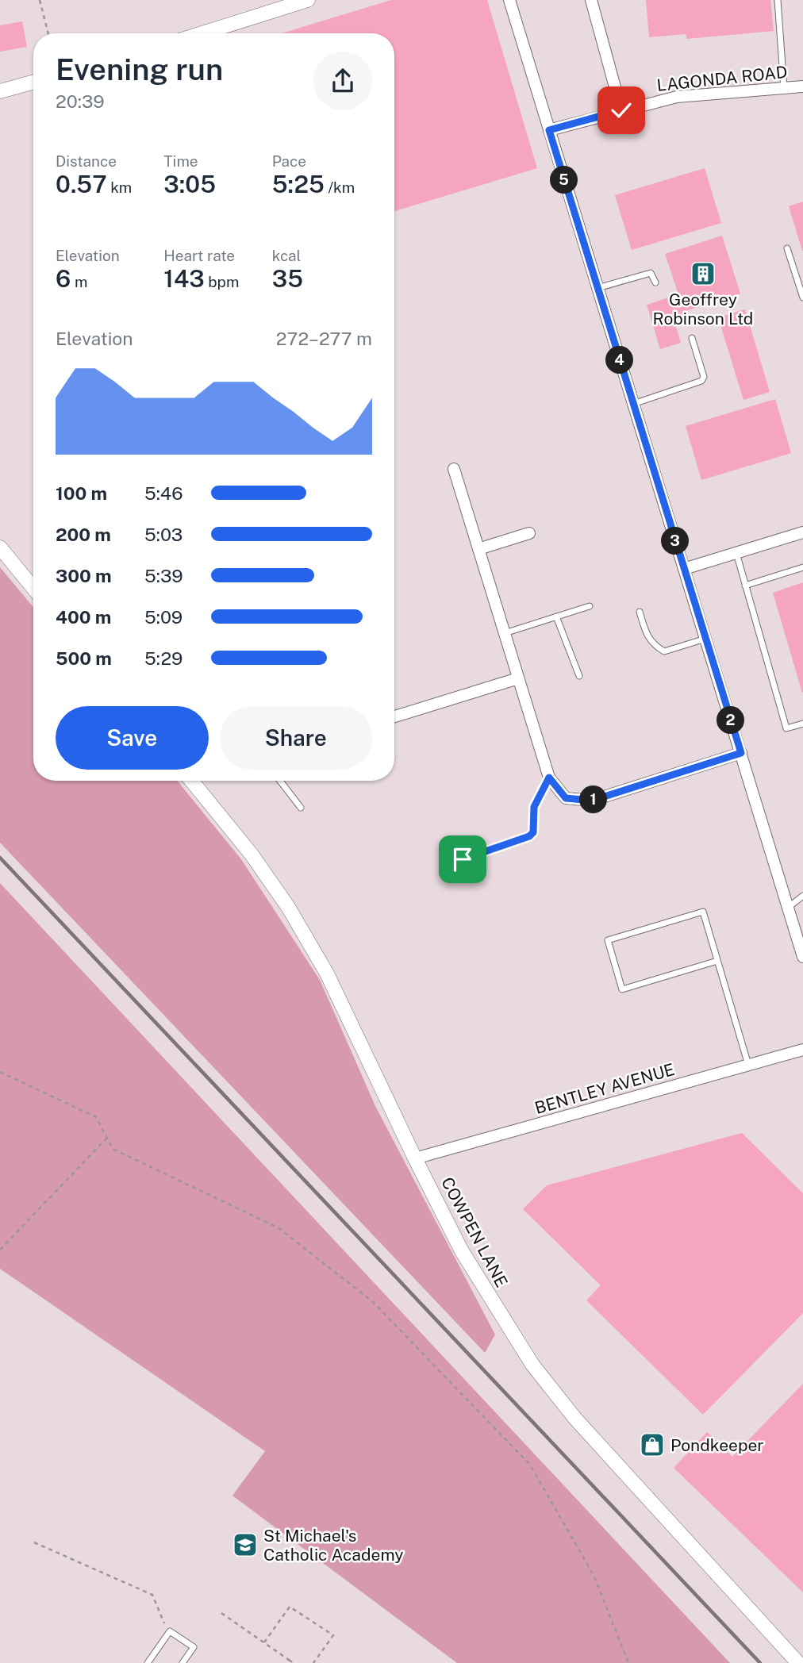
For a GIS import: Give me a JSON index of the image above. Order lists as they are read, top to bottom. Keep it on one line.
{"streets":{"street":["LAGONDA ROAD","BENTLEY AVENUE","COWPEN LANE"]},"crossings":[["BENTLEY AVENUE","COWPEN LANE"]],"places":{"building":["Geoffrey Robinson Ltd"],"shop":["Pondkeeper"],"school or university":["St Michael's Catholic Academy"]},"page":{"heading":["Evening run","20:39"],"stats":[["Distance","0.57 km"],["Time","3:05"],["Pace","5:25 /km"],["Elevation","6 m"],["Heart rate","143 bpm"],["kcal","35"]],"pins":["5","4","3","2","1"],"chart":["Elevation","272–277 m"],"list":[{"name":"100 m","note":"5:46"},{"name":"200 m","note":"5:03"},{"name":"300 m","note":"5:39"},{"name":"400 m","note":"5:09"},{"name":"500 m","note":"5:29"}],"buttons":["Save","Share"]}}
